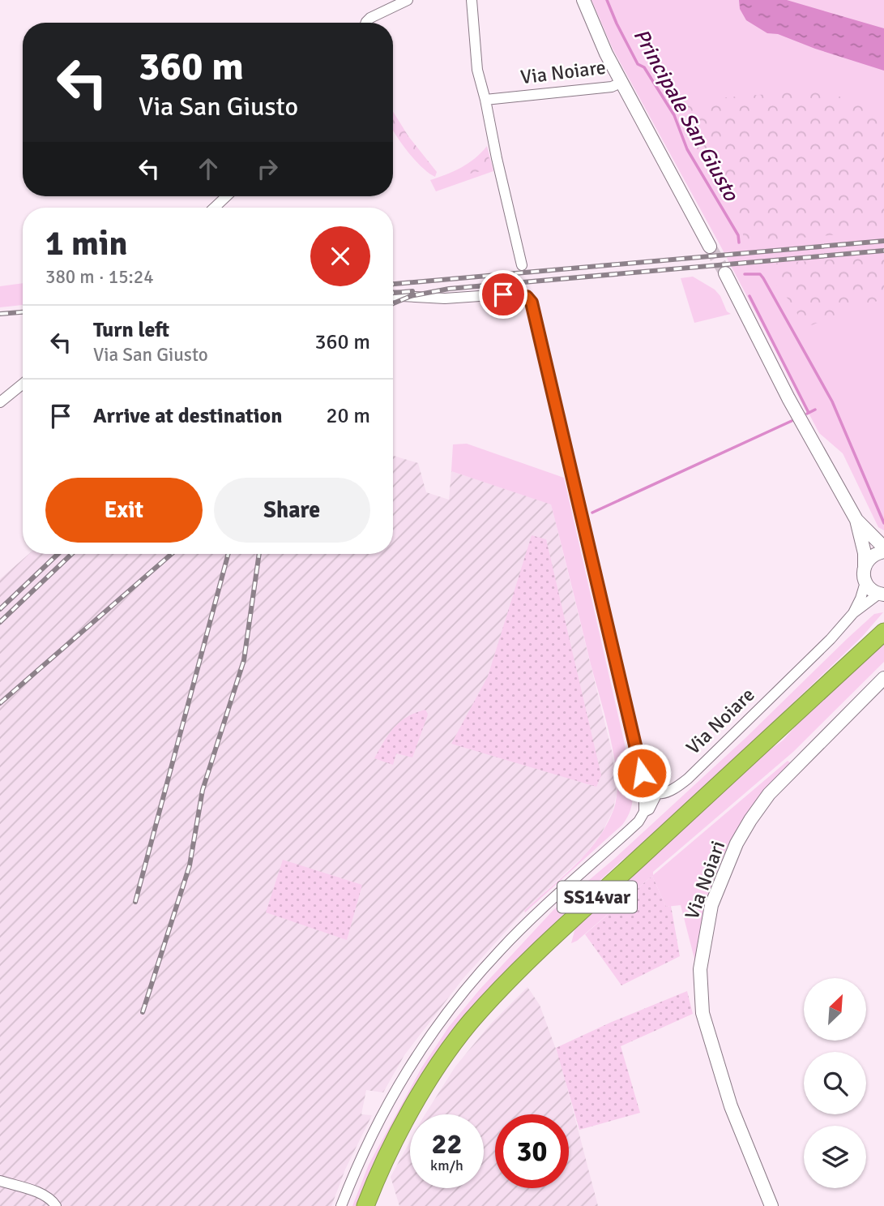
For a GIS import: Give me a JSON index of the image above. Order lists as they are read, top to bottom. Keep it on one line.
{"streets":{"highway":["SS14var"],"street":["Via Noiare","Via Noiari"]},"water":["Principale San Giusto"],"north":"top right","page":{"turn":["360 m","Via San Giusto"],"heading":["1 min","380 m · 15:24"],"list":[{"name":"Turn left","note":"Via San Giusto","value":"360 m"},{"name":"Arrive at destination","value":"20 m"}],"buttons":["Exit","Share"],"speed":"22 km/h","limit":"30"}}
